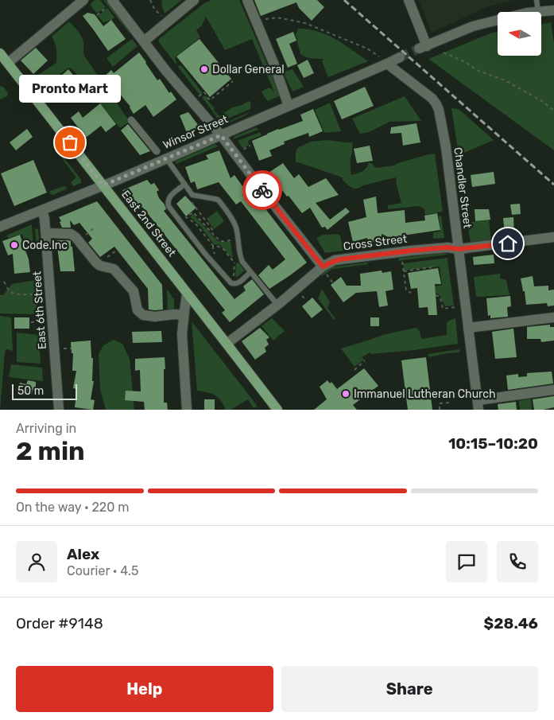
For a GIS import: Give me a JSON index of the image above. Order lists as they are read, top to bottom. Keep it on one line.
{"streets":{"main road":["East 2nd Street"],"street":["Winsor Street","Chandler Street","Cross Street","East 6th Street"]},"crossings":[["Winsor Street","Chandler Street"],["Winsor Street","East 2nd Street"],["Winsor Street","East 6th Street"],["Chandler Street","Cross Street"],["East 2nd Street","Cross Street"]],"places":["Dollar General","Pronto Mart","Code.Inc","Immanuel Lutheran Church"],"scale_bar":"50 m","north":"left","page":{"bubble":"Pronto Mart","scale":"50 m","heading":["2 min","Arriving in","10:15–10:20"],"panel":["Alex","Courier · 4.5","Order #9148","$28.46"],"bar":"On the way · 220 m","buttons":["Help","Share"]}}
